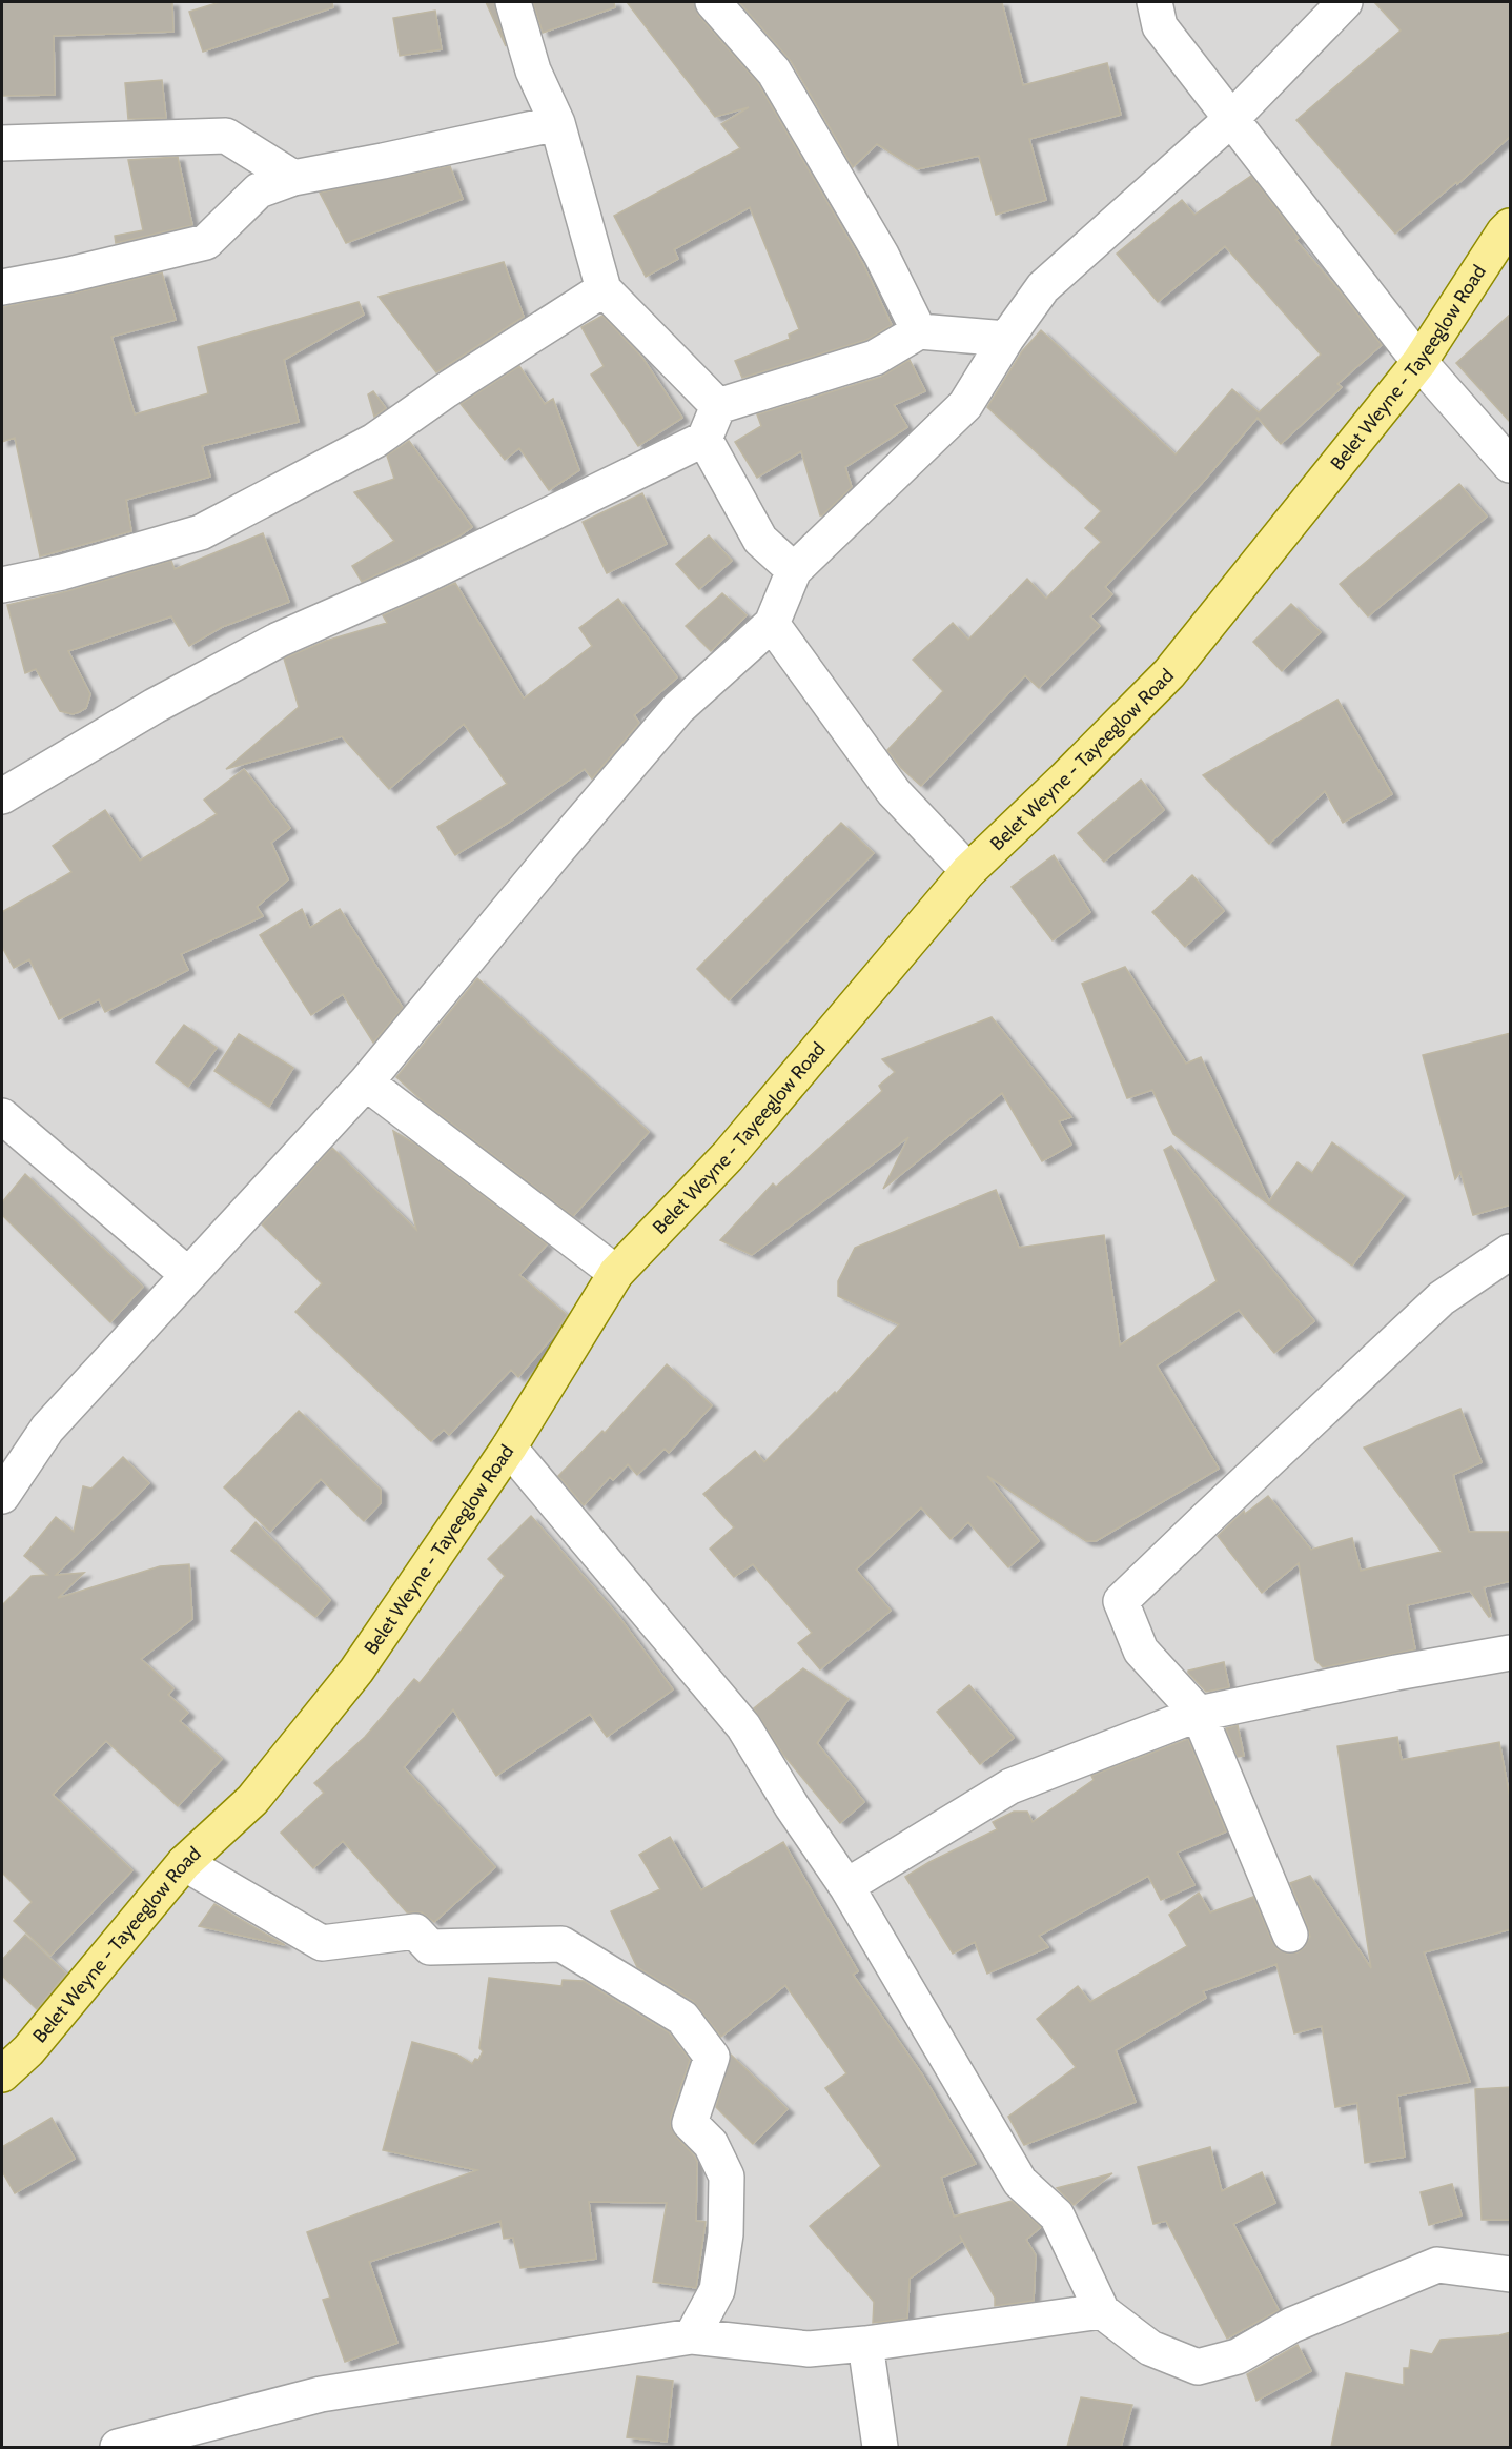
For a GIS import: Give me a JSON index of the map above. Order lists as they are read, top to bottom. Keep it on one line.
{"streets":{"main road":["Belet Weyne - Tayeeglow Road"]}}
